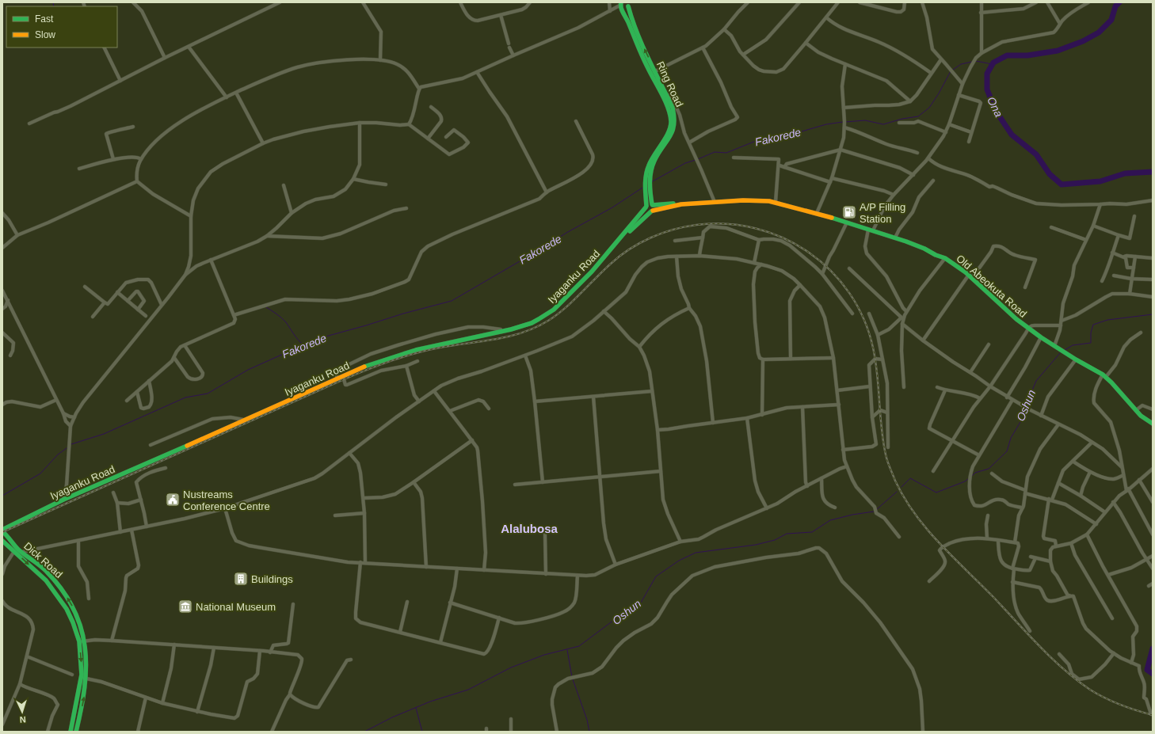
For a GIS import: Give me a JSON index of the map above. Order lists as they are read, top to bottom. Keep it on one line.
{"streets":{"main road":["Ring Road","Iyaganku Road","Old Abeokuta Road","Dick Road"]},"crossings":[["Ring Road","Iyaganku Road"],["Ring Road","Old Abeokuta Road"],["Iyaganku Road","Old Abeokuta Road"],["Iyaganku Road","Dick Road"]],"districts":["Alalubosa"],"water":["Ona","Fakorede","Oshun"],"places":{"fuel station":["A/P Filling Station"],"public building":["Nustreams Conference Centre"],"building":["Buildings"],"museum":["National Museum"]},"legend":["Fast","Slow"],"north":"bottom"}
